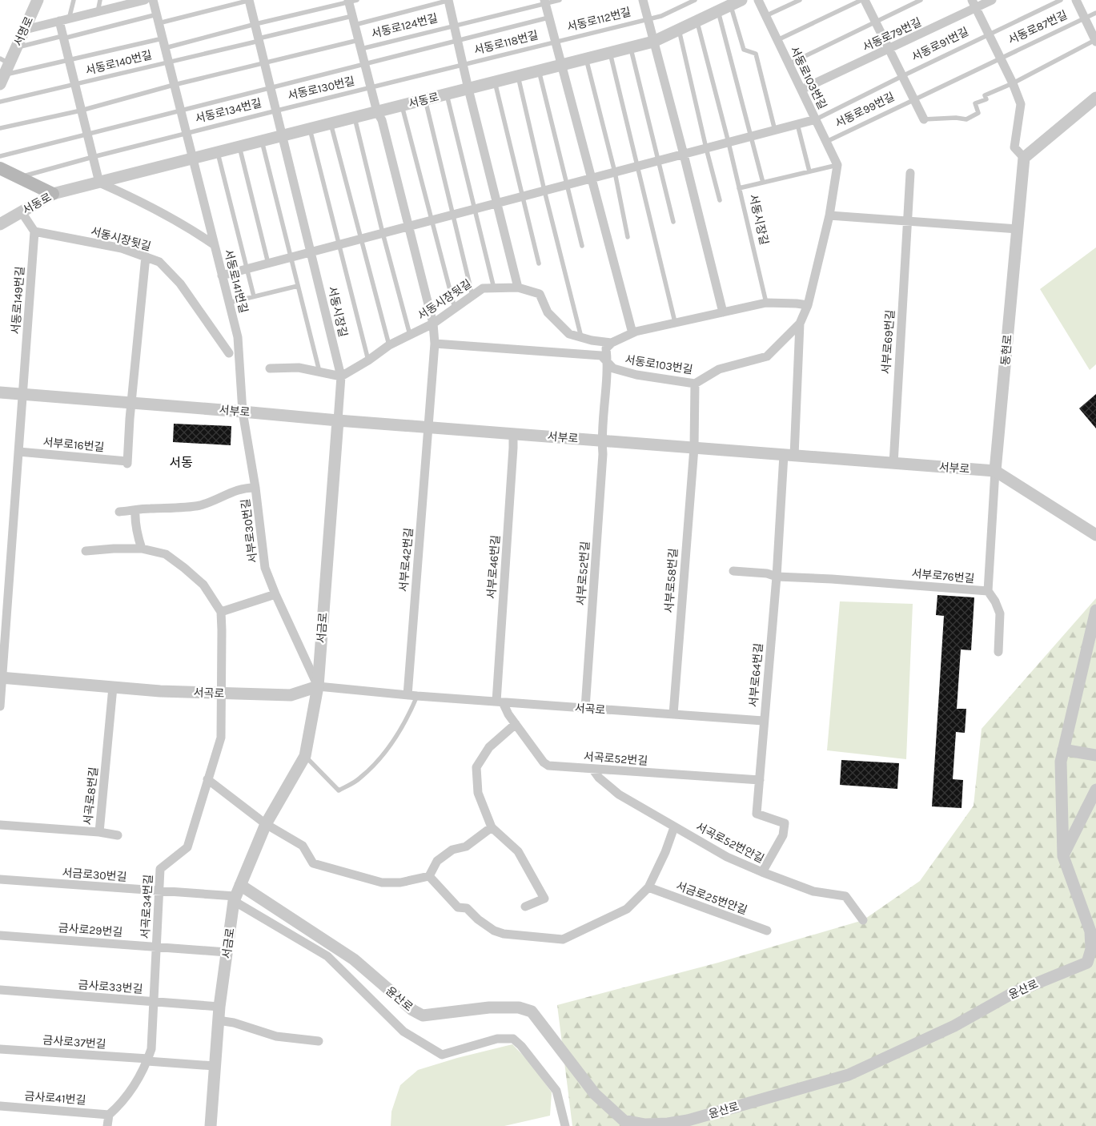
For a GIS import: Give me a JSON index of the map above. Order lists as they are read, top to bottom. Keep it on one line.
{"streets":{"street":["서동로112번길","서동로124번길","서동로87번길","서명로","서동로79번길","서동로118번길","서동로140번길","서동로103번길","서동로130번길","서동로","서동로99번길","서동로134번길","서동시장길","서동시장뒷길","서동로141번길","서동로149번길","서부로69번길","동현로","서부로","서부로16번길","서부로30번길","서부로42번길","서부로46번길","서부로52번길","서부로76번길","서부로58번길","서금로","서부로64번길","서곡로","서곡로52번길","서곡로8번길","서곡로52번안길","서금로30번길","서금로25번안길","서곡로34번길","금사로29번길","금사로33번길","윤산로","금사로37번길","금사로41번길"],"lane":["서동로91번길"]},"crossings":[["서동로112번길","서동로118번길"],["서동로112번길","서동로"],["서동로124번길","서동로118번길"],["서동로124번길","서동로130번길"],["서동로124번길","서동로"],["서동로87번길","서동로91번길"],["서명로","서동로140번길"],["서동로79번길","서동로103번길"],["서동로79번길","서동로99번길"],["서동로118번길","서동로"],["서동로91번길","서동로99번길"],["서동로140번길","서동로"],["서동로140번길","서동로134번길"],["서동로140번길","서동로141번길"],["서동로103번길","서동로99번길"],["서동로130번길","서동로"],["서동로130번길","서동로134번길"],["서동로","서동로134번길"],["서동로","서동시장길"],["서동로","서동로141번길"],["서동로134번길","서동시장길"],["서동시장길","서동시장뒷길"],["서동시장뒷길","서동로149번길"],["서동로141번길","서부로"],["서동로141번길","서부로30번길"],["서동로149번길","서부로"],["서부로69번길","서부로"],["동현로","서부로"],["동현로","서부로76번길"],["서부로","서부로16번길"],["서부로","서부로30번길"],["서부로","서부로42번길"],["서부로","서부로46번길"],["서부로","서부로52번길"],["서부로","서부로76번길"],["서부로","서부로58번길"],["서부로","서금로"],["서부로","서부로64번길"],["서부로30번길","서금로"],["서부로30번길","서곡로"],["서부로42번길","서곡로"],["서부로46번길","서곡로"],["서부로46번길","서곡로52번길"],["서부로52번길","서곡로"],["서부로76번길","서부로64번길"],["서부로58번길","서곡로"],["서금로","서곡로"],["서금로","서금로30번길"],["서금로","금사로29번길"],["서금로","금사로33번길"],["서금로","윤산로"],["서금로","금사로37번길"],["서부로64번길","서곡로"],["서부로64번길","서곡로52번길"],["서부로64번길","서곡로52번안길"],["서곡로","서곡로52번길"],["서곡로","서곡로8번길"],["서곡로","서곡로34번길"],["서곡로52번길","서곡로52번안길"],["서금로30번길","서곡로34번길"],["서곡로34번길","금사로29번길"],["서곡로34번길","금사로33번길"],["서곡로34번길","금사로37번길"],["서곡로34번길","금사로41번길"]],"districts":["서동"]}
